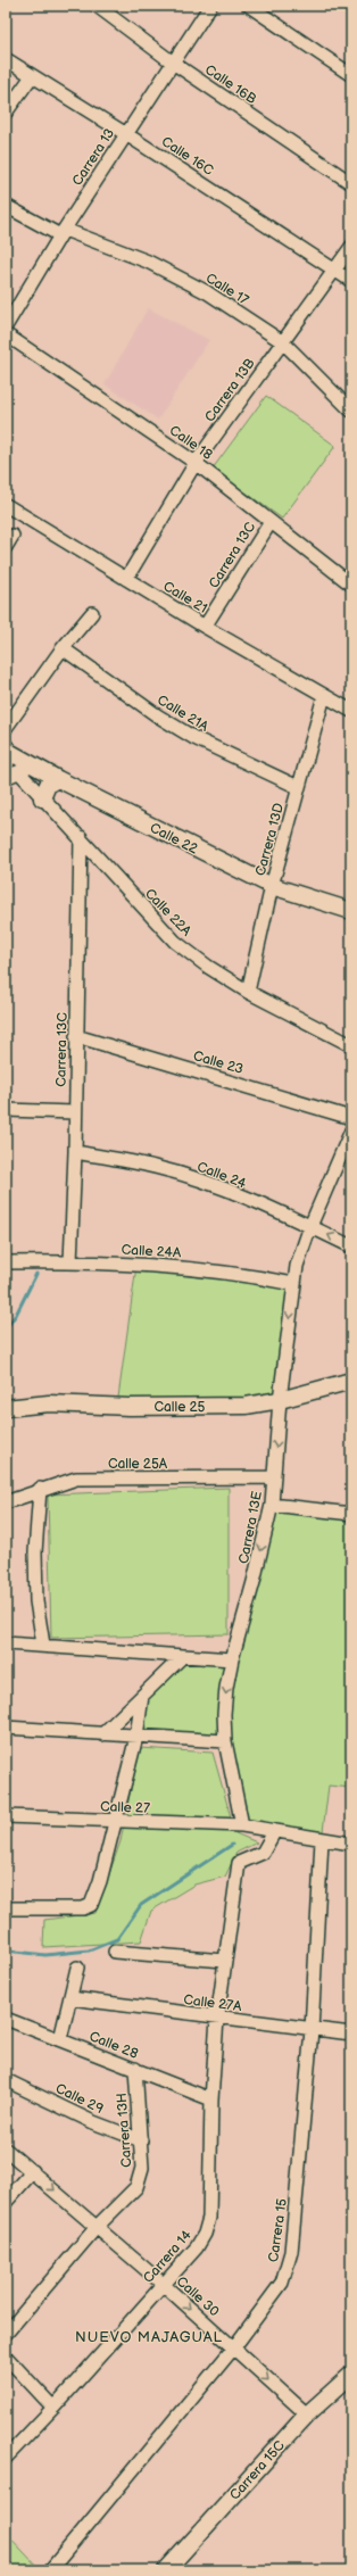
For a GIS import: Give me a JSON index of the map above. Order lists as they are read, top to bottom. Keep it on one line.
{"streets":{"street":["Calle 16B","Calle 16C","Carrera 13","Calle 17","Carrera 13B","Calle 18","Carrera 13C","Calle 21","Calle 21A","Calle 22","Carrera 13D","Calle 22A","Calle 23","Calle 24","Calle 24A","Calle 25","Calle 25A","Carrera 13E","Calle 27","Calle 27A","Calle 28","Calle 29","Carrera 13H","Carrera 15","Carrera 14","Calle 30","Carrera 15C"]},"crossings":[["Calle 16B","Carrera 13"],["Calle 16C","Carrera 13"],["Calle 16C","Carrera 13B"],["Carrera 13","Calle 17"],["Calle 17","Carrera 13B"],["Carrera 13B","Calle 18"],["Carrera 13B","Calle 21"],["Calle 18","Carrera 13C"],["Carrera 13C","Calle 21"],["Carrera 13C","Calle 22A"],["Carrera 13C","Calle 23"],["Carrera 13C","Calle 24"],["Carrera 13C","Calle 24A"],["Calle 21","Carrera 13D"],["Calle 21A","Carrera 13D"],["Calle 22","Carrera 13D"],["Calle 22","Calle 22A"],["Carrera 13D","Calle 22A"],["Calle 24","Carrera 13E"],["Calle 24A","Carrera 13E"],["Calle 25","Carrera 13E"],["Calle 25A","Carrera 13E"],["Carrera 13E","Calle 27"],["Calle 27A","Carrera 15"],["Calle 27A","Carrera 14"],["Calle 28","Carrera 13H"],["Calle 28","Carrera 14"],["Calle 29","Carrera 13H"],["Carrera 13H","Calle 30"],["Carrera 15","Calle 30"],["Carrera 14","Calle 30"],["Calle 30","Carrera 15C"]],"one_way":["Carrera 13E","Calle 30"],"districts":["NUEVO MAJAGUAL"]}
